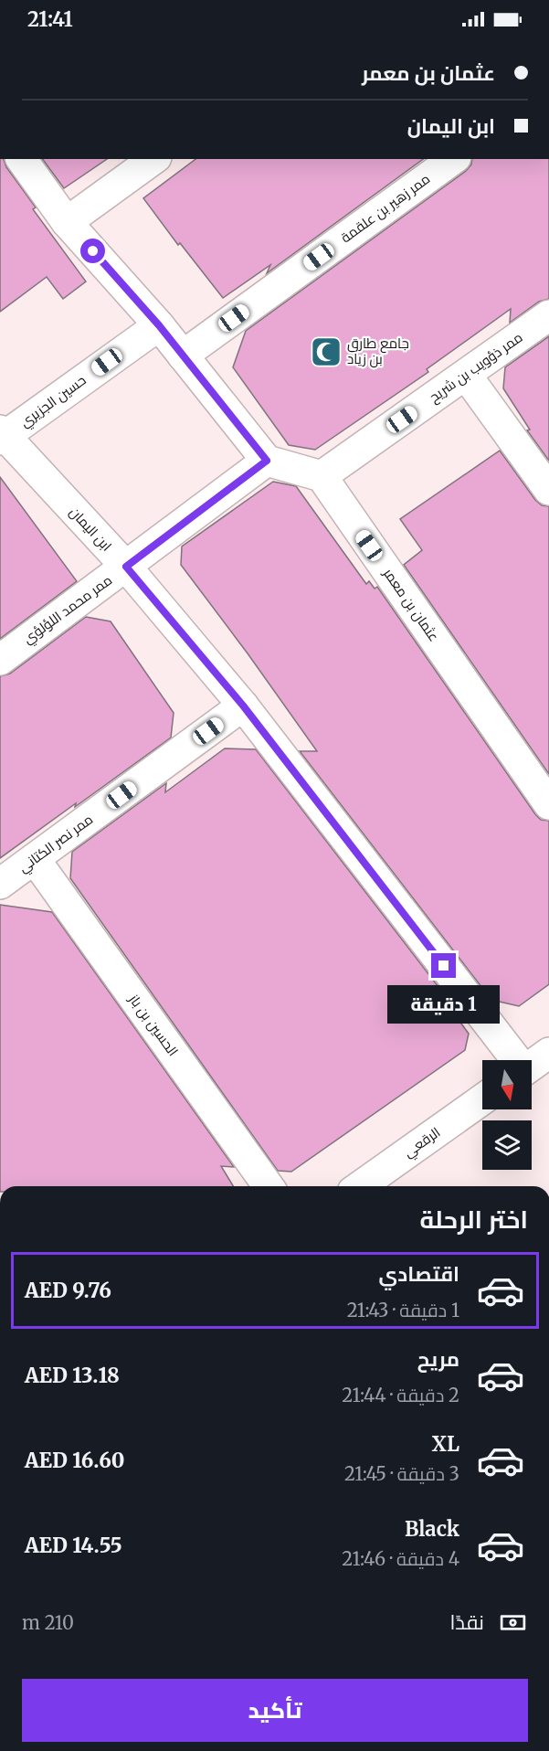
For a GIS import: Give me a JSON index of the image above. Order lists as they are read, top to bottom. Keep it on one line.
{"streets":{"street":["ممر زهير بن علقمة","ممر ذؤويب بن شريح","حسين الجزيري","ابن اليمان","عثمان بن معمر","ممر محمد اللؤلؤي","ممر نصر الكتاني","الحسين بن باز","الرقعي"]},"crossings":[["ممر ذؤويب بن شريح","عثمان بن معمر"],["حسين الجزيري","ابن اليمان"],["ابن اليمان","ممر محمد اللؤلؤي"],["ابن اليمان","ممر نصر الكتاني"],["ممر نصر الكتاني","الحسين بن باز"]],"places":{"mosque":["جامع طارق بن زياد"]},"north":"bottom","page":{"status":"21:41","banner":["عثمان بن معمر","ابن اليمان"],"bubble":"1 دقيقة","heading":"اختر الرحلة","list":[{"name":"اقتصادي","note":"1 دقيقة · 21:43","value":"AED 9.76"},{"name":"مريح","note":"2 دقيقة · 21:44","value":"AED 13.18"},{"name":"XL","note":"3 دقيقة · 21:45","value":"AED 16.60"},{"name":"Black","note":"4 دقيقة · 21:46","value":"AED 14.55"}],"pay":["نقدًا","210 m"],"buttons":"تأكيد"}}
